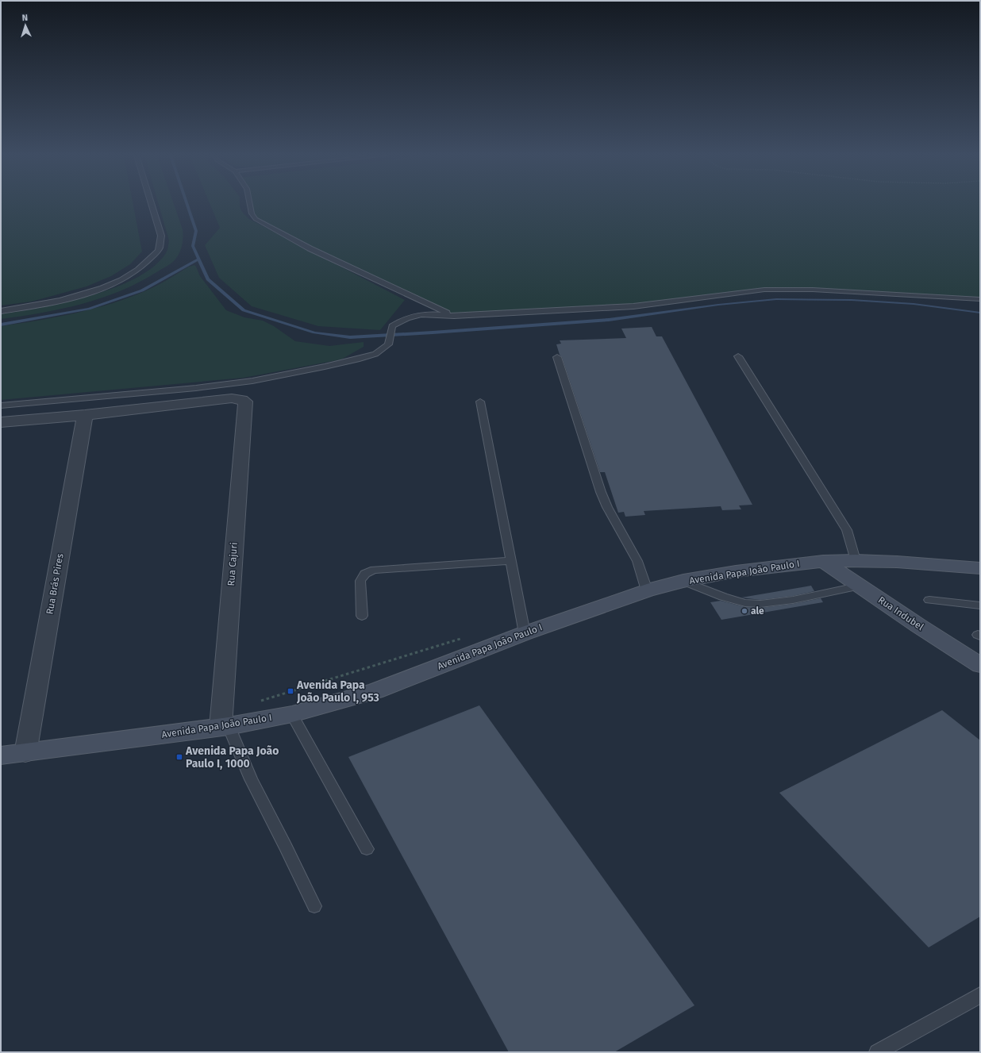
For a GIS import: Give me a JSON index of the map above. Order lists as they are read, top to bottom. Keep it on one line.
{"streets":{"main road":["Avenida Papa João Paulo I","Rua Indubel"],"street":["Rua Cajuri","Rua Brás Pires"]},"crossings":[["Rua Cajuri","Avenida Papa João Paulo I"],["Rua Cajuri","Rua Brás Pires"],["Avenida Papa João Paulo I","Rua Brás Pires"],["Avenida Papa João Paulo I","Rua Indubel"]],"places":{"other":["ale"],"transit":["Avenida Papa João Paulo I, 953","Avenida Papa João Paulo I, 1000"]},"north":"top"}
